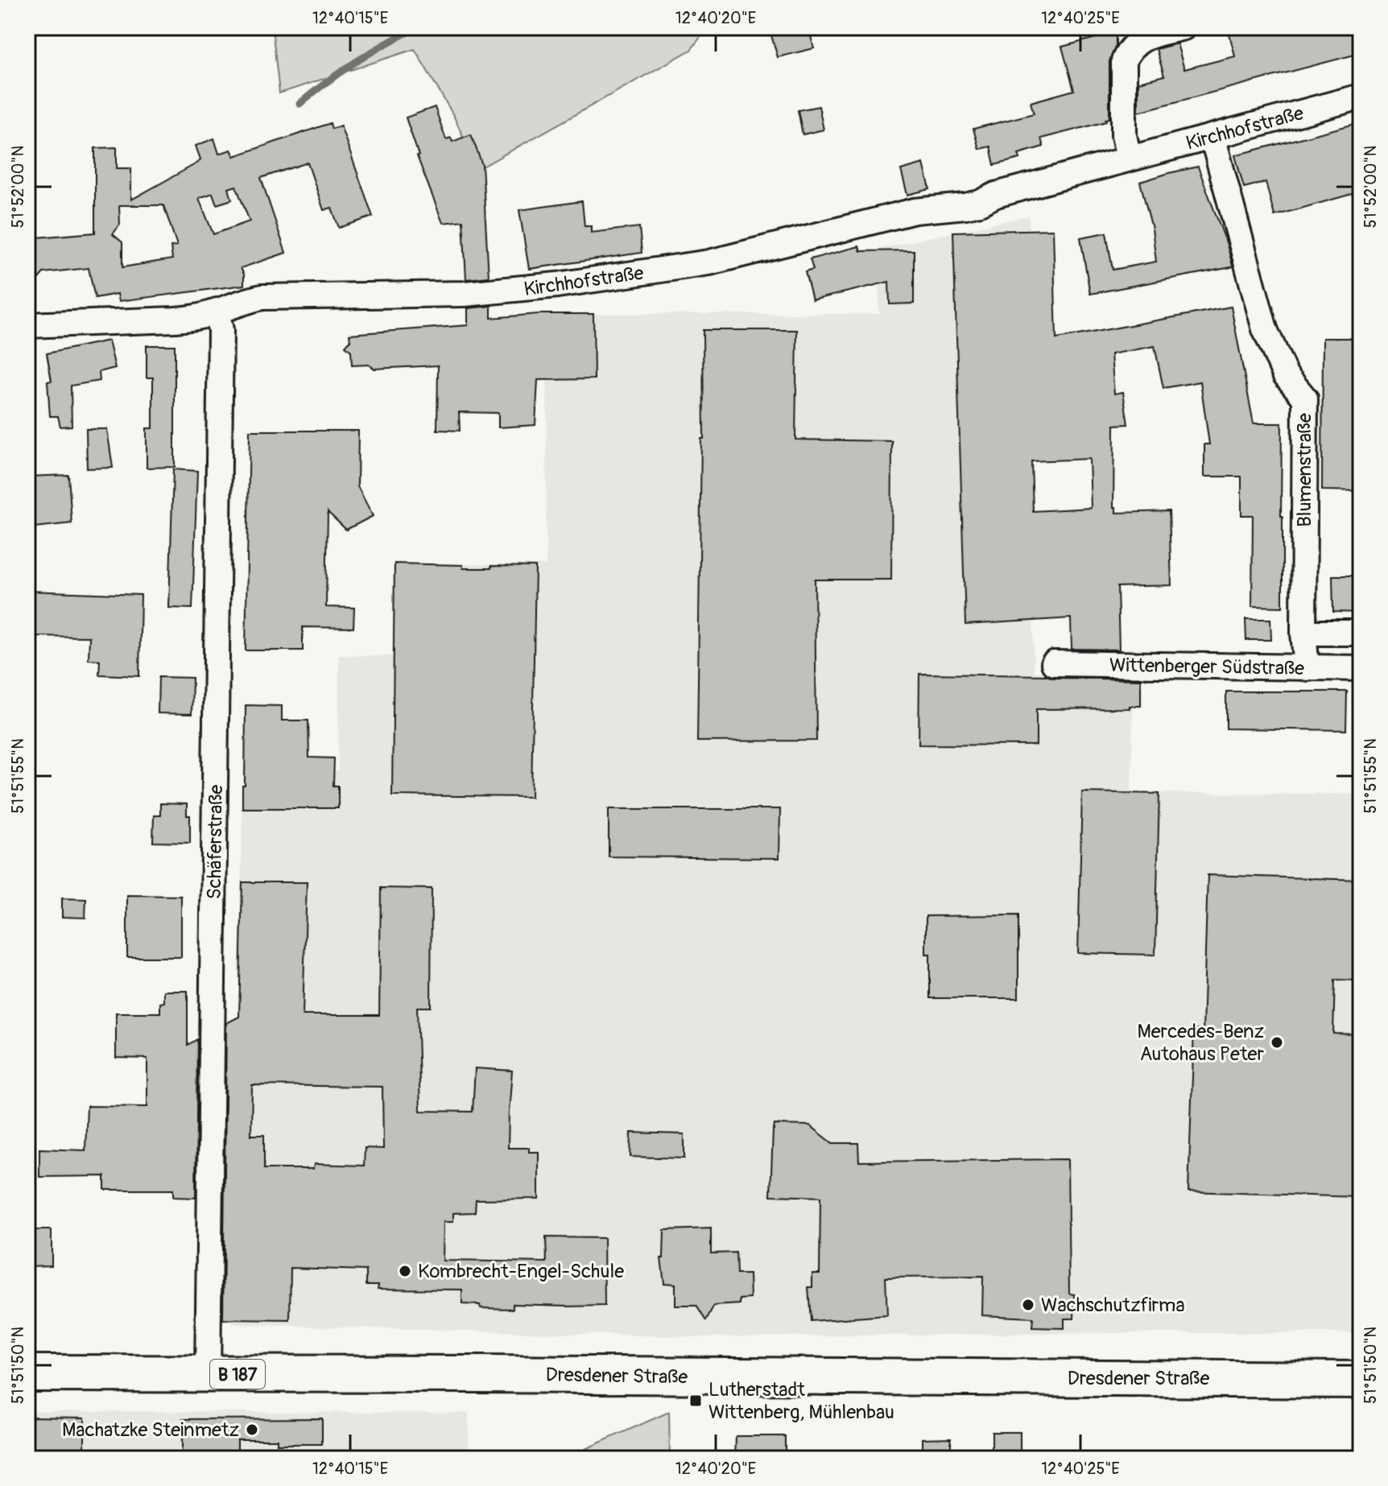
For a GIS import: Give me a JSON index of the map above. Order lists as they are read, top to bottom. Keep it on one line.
{"streets":{"main road":["B 187","Dresdener Straße"],"street":["Kirchhofstraße","Blumenstraße","Wittenberger Südstraße","Schäferstraße"]},"crossings":[["Kirchhofstraße","Blumenstraße"],["Kirchhofstraße","Schäferstraße"],["Blumenstraße","Wittenberger Südstraße"],["Schäferstraße","Dresdener Straße"]],"places":{"other":["Mercedes-Benz Autohaus Peter","Kombrecht-Engel-Schule","Wachschutzfirma","Machatzke Steinmetz"],"transit":["Lutherstadt Wittenberg, Mühlenbau"]},"coordinates":["12°40'15\"E","12°40'20\"E","12°40'25\"E","51°52'00\"N","51°51'55\"N","51°51'50\"N"]}
